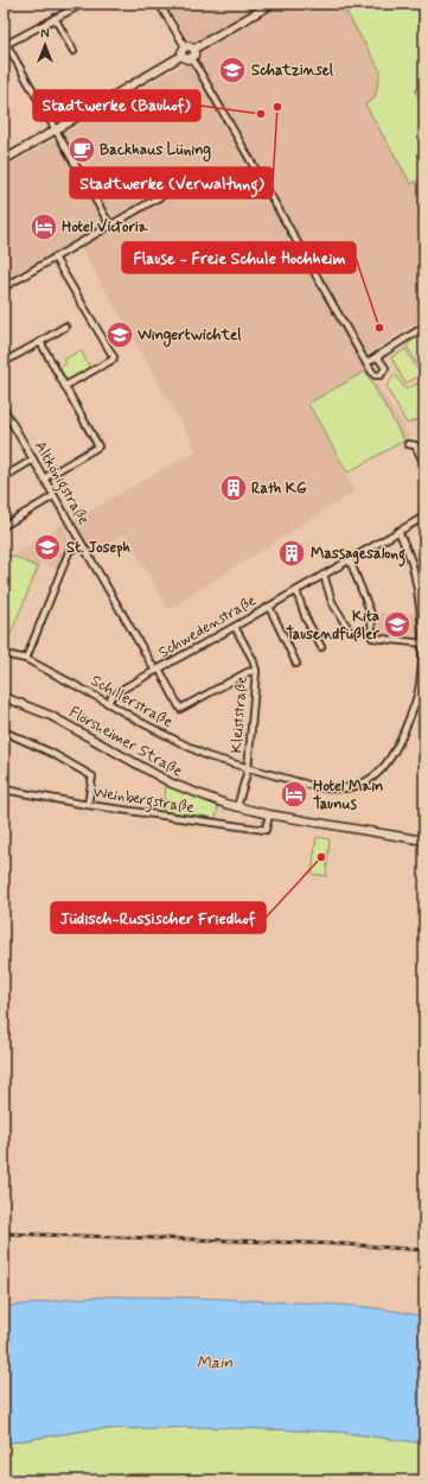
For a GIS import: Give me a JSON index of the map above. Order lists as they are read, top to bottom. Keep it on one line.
{"streets":{"main road":["Flörsheimer Straße"],"street":["Altkönigstraße","Schwedenstraße","Schillerstraße","Kleiststraße","Weinbergstraße"]},"crossings":[["Altkönigstraße","Schwedenstraße"],["Schwedenstraße","Schillerstraße"],["Schwedenstraße","Kleiststraße"],["Schillerstraße","Kleiststraße"],["Kleiststraße","Flörsheimer Straße"],["Flörsheimer Straße","Weinbergstraße"]],"water":["Main"],"places":{"school or university":["Schatzinsel","Wingertwichtel","St. Joseph","Kita Tausendfüßler"],"other":["Stadtwerke (Verwaltung)","Stadtwerke (Bauhof)","Flause - Freie Schule Hochheim","Jüdisch-Russischer Friedhof"],"cafe":["Backhaus Lüning"],"hotel":["Hotel Victoria","Hotel Main Taunus"],"building":["Rath KG","Massagesalong"]},"north":"top"}
